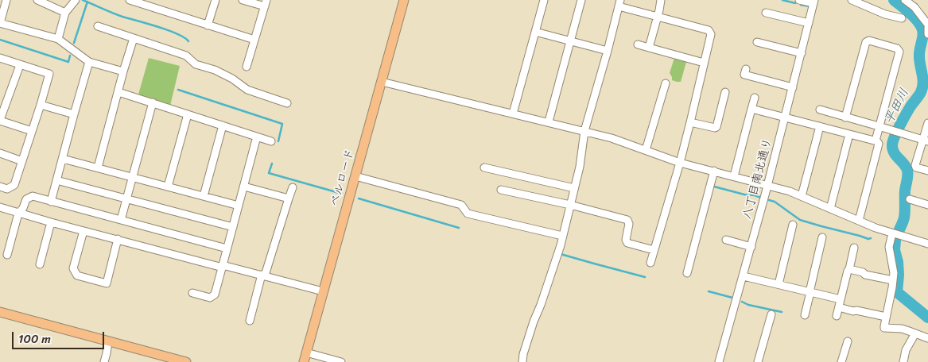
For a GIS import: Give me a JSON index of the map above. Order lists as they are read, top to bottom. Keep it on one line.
{"streets":{"main road":["ベルロード"],"street":["八丁目南北通り"]},"water":["平田川"],"scale_bar":"100 m"}
